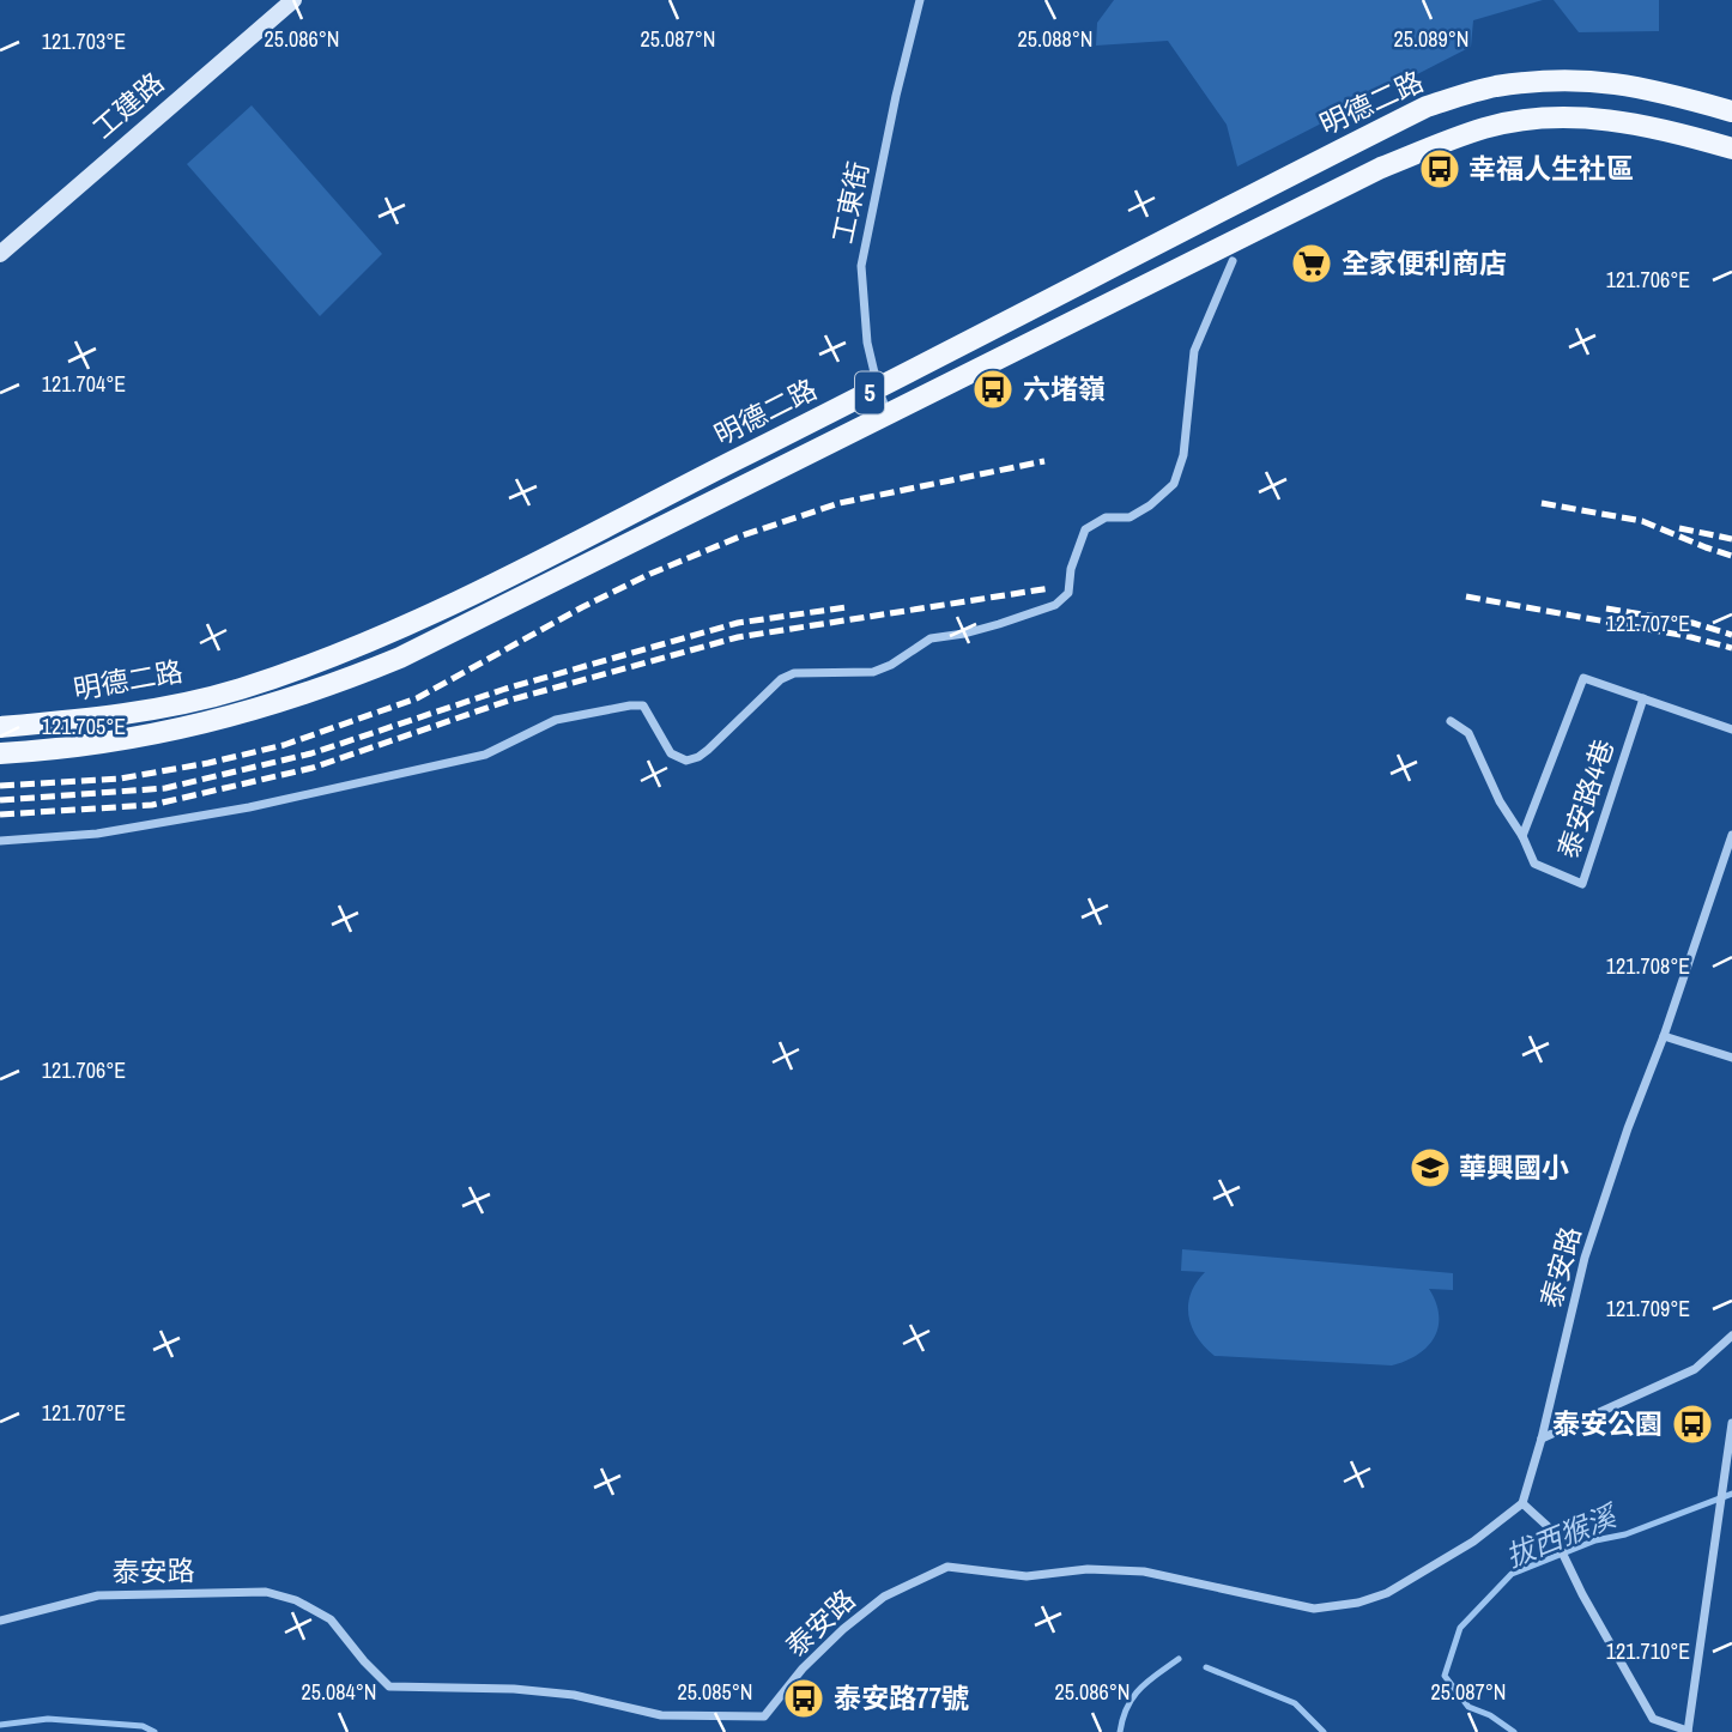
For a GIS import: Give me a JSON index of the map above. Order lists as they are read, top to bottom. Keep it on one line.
{"streets":{"main road":["明德二路","5"],"street":["工建路","工東街","泰安路4巷","泰安路"]},"crossings":[["明德二路","工東街"]],"water":["拔西猴溪"],"places":{"bus stop":["幸福人生社區","六堵嶺","泰安公園","泰安路77號"],"supermarket":["全家便利商店"],"school or university":["華興國小"]},"coordinates":["25.086°N","25.087°N","25.088°N","25.089°N","121.703°E","121.706°E","121.704°E","121.707°E","121.705°E","121.708°E","121.709°E","121.710°E","25.084°N","25.085°N"]}
